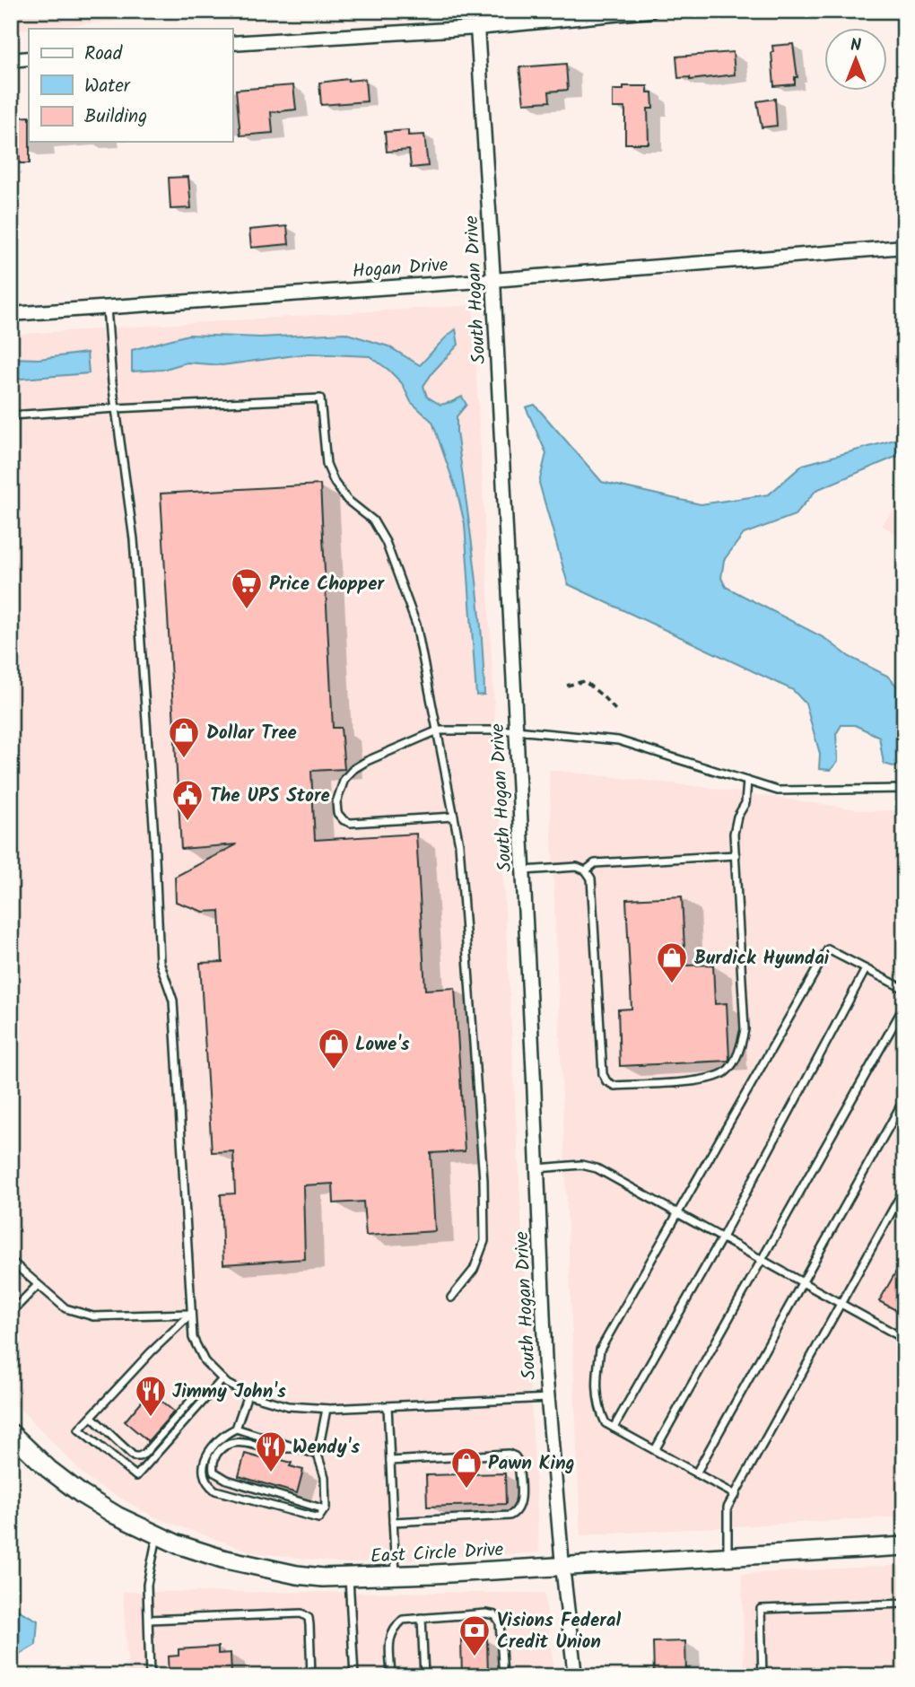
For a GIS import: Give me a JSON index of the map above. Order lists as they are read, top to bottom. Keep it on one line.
{"streets":{"street":["Hogan Drive","South Hogan Drive","East Circle Drive"]},"crossings":[["Hogan Drive","South Hogan Drive"],["South Hogan Drive","East Circle Drive"]],"places":{"supermarket":["Price Chopper"],"shop":["Dollar Tree","Burdick Hyundai","Lowe's","Pawn King"],"public building":["The UPS Store"],"restaurant":["Jimmy John's","Wendy's"],"bank":["Visions Federal Credit Union"]},"legend":["Road","Water","Building"],"north":"top"}
